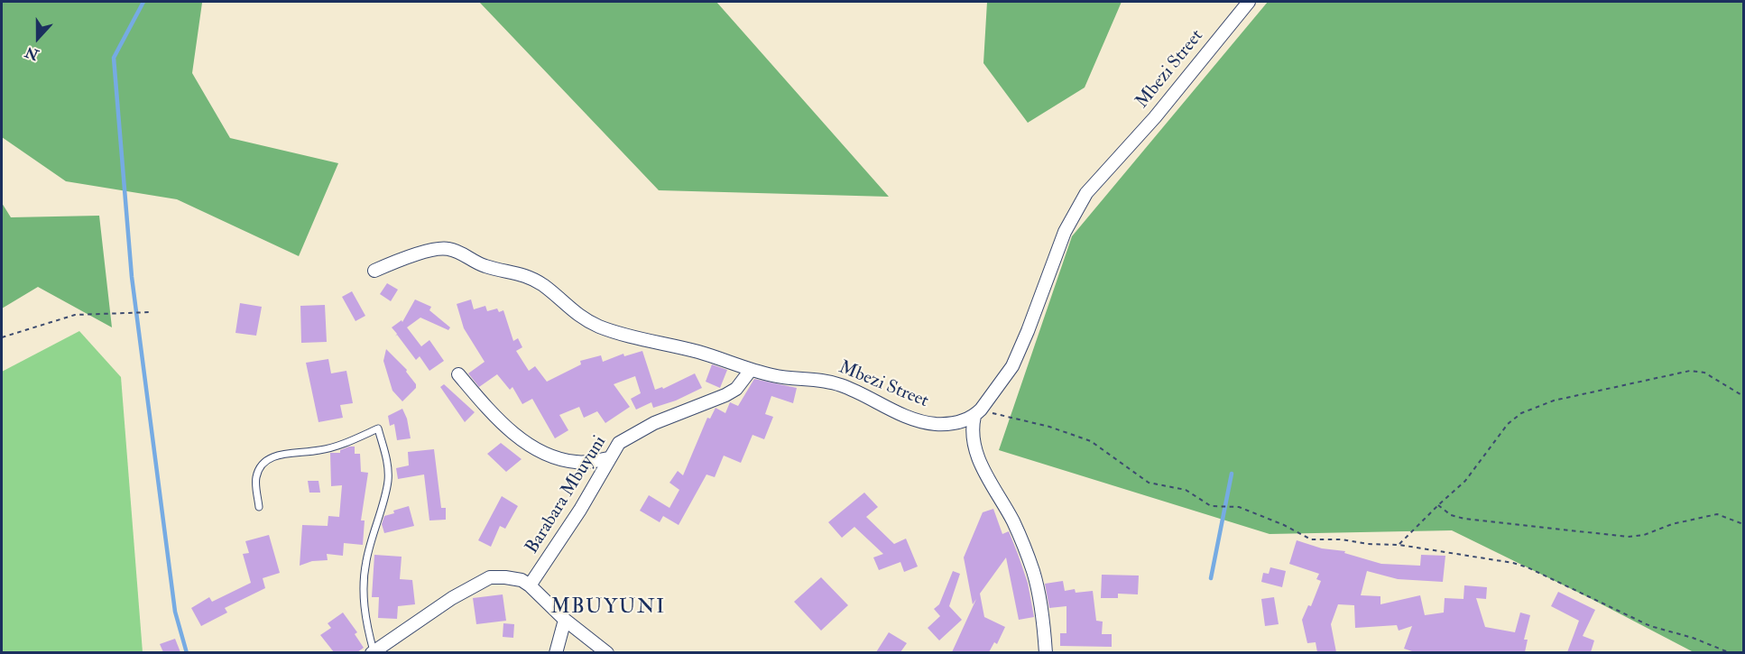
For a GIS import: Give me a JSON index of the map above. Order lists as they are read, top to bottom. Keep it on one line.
{"streets":{"street":["Mbezi Street","Barabara Mbuyuni"]},"crossings":[["Mbezi Street","Barabara Mbuyuni"]],"districts":["MBUYUNI"],"north":"bottom"}
